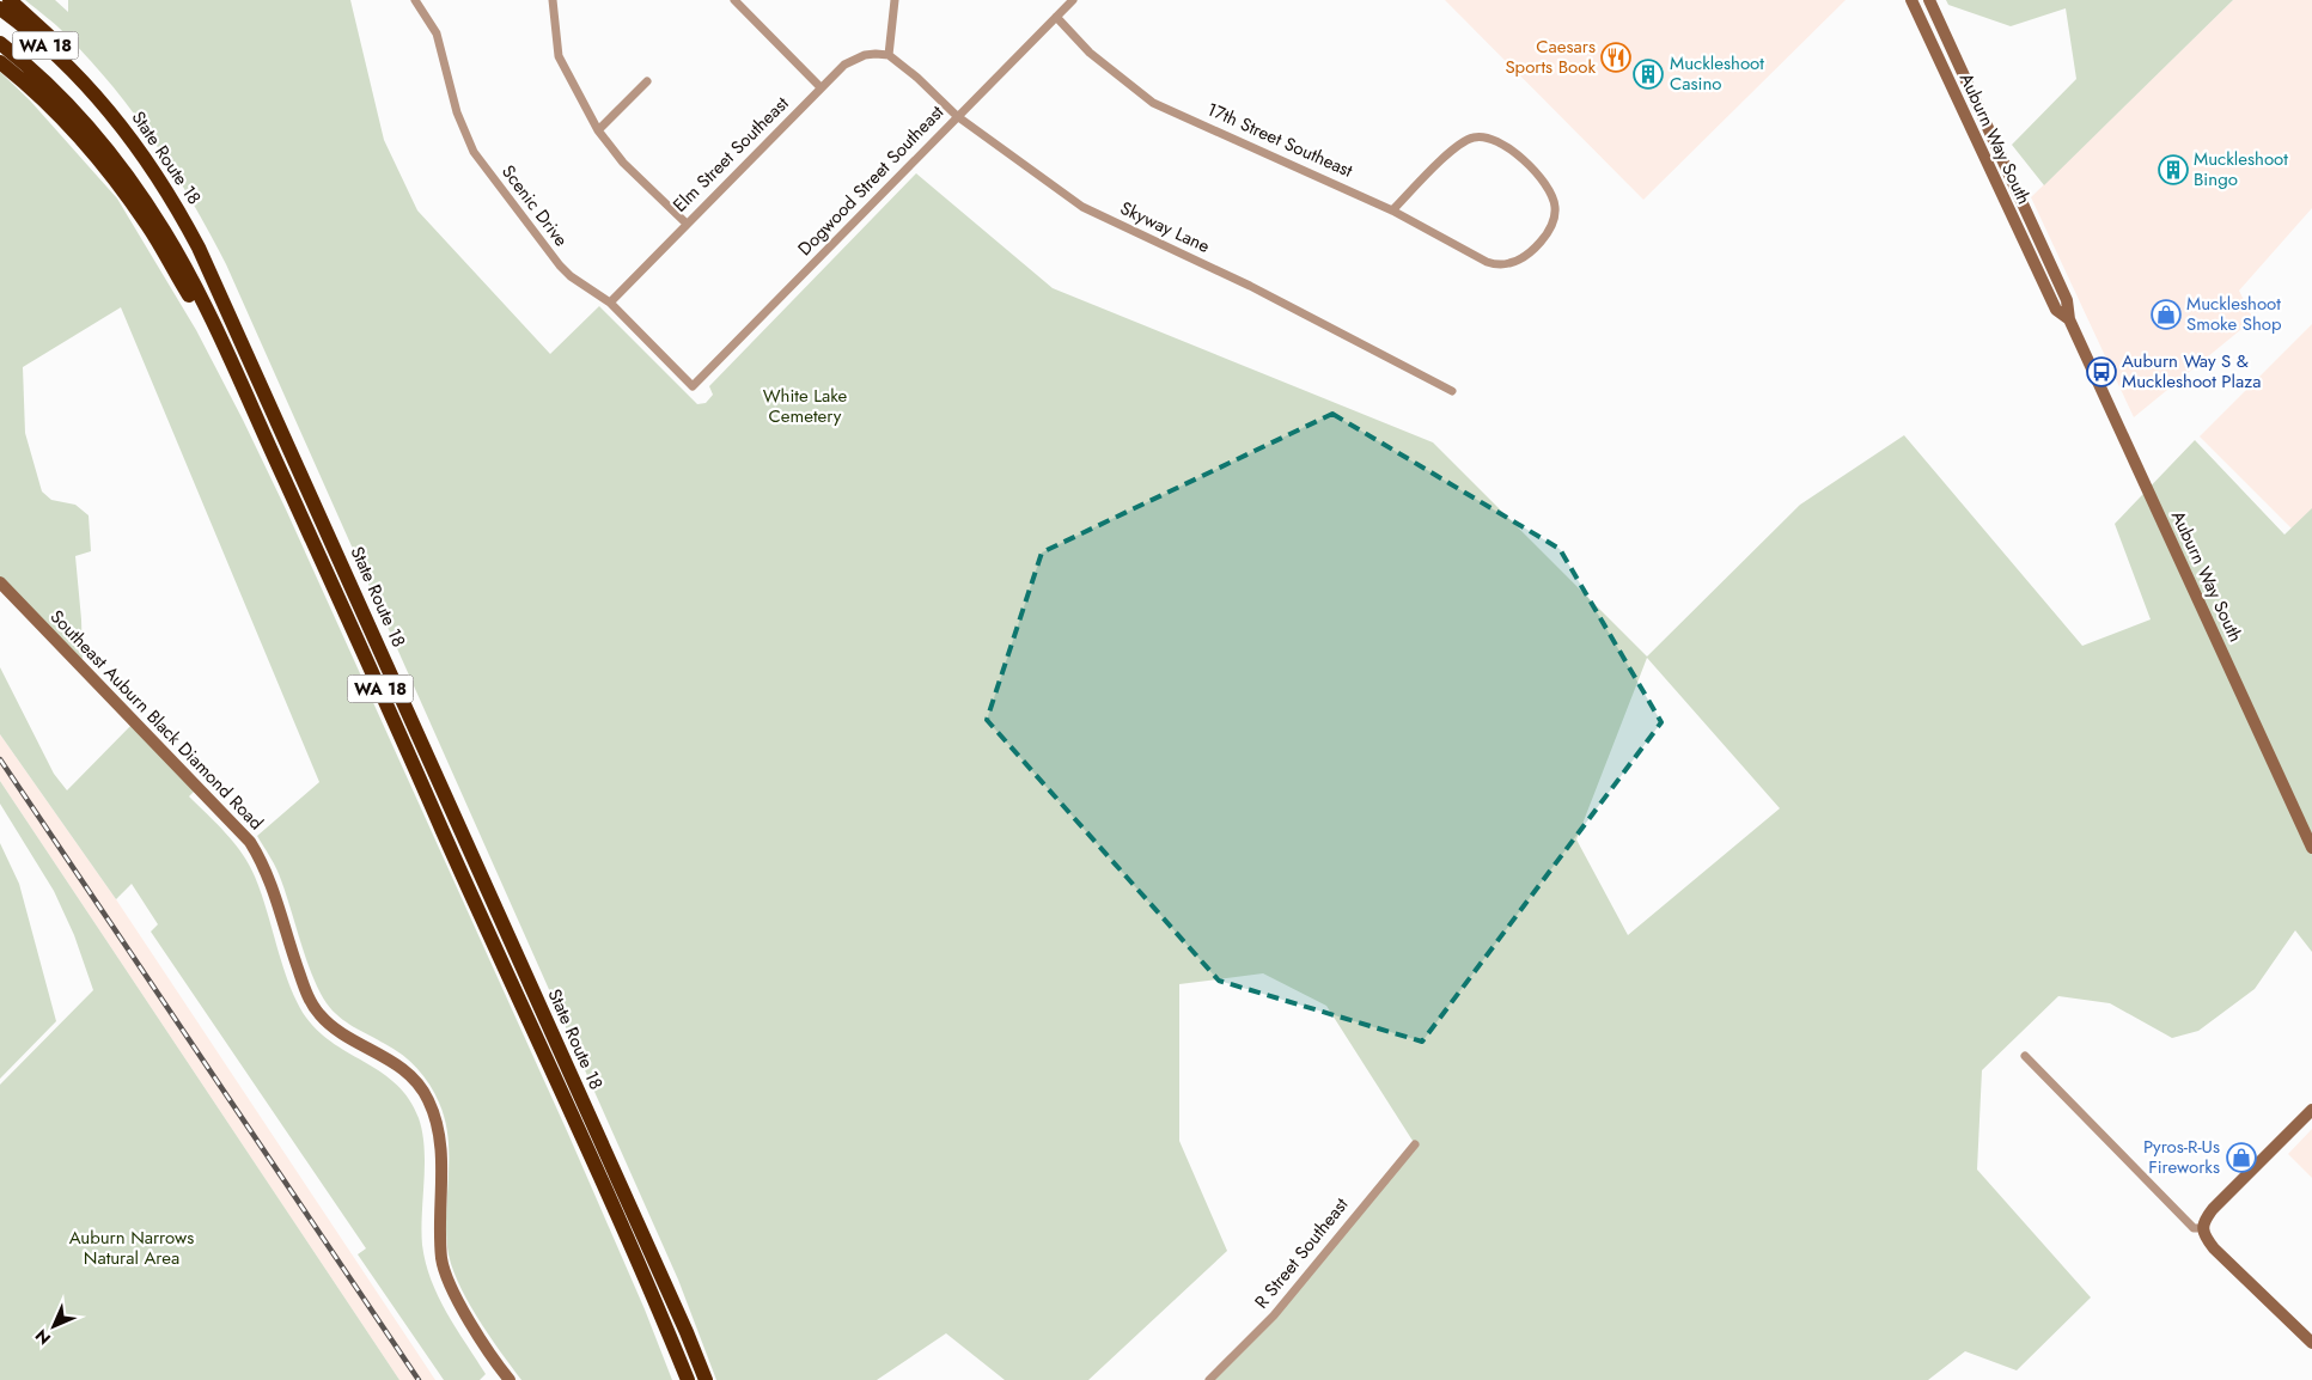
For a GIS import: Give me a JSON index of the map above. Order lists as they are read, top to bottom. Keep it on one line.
{"streets":{"highway":["WA 18","State Route 18"],"main road":["Auburn Way South","Southeast Auburn Black Diamond Road"],"street":["17th Street Southeast","Elm Street Southeast","Dogwood Street Southeast","Scenic Drive","Skyway Lane","R Street Southeast"]},"crossings":[["17th Street Southeast","Dogwood Street Southeast"],["Elm Street Southeast","Scenic Drive"],["Elm Street Southeast","Skyway Lane"],["Dogwood Street Southeast","Scenic Drive"],["Dogwood Street Southeast","Skyway Lane"]],"parks":["White Lake Cemetery","Auburn Narrows Natural Area"],"places":{"restaurant":["Caesars Sports Book"],"building":["Muckleshoot Casino","Muckleshoot Bingo"],"shop":["Muckleshoot Smoke Shop","Pyros-R-Us Fireworks"],"bus stop":["Auburn Way S & Muckleshoot Plaza"]},"north":"bottom left"}
